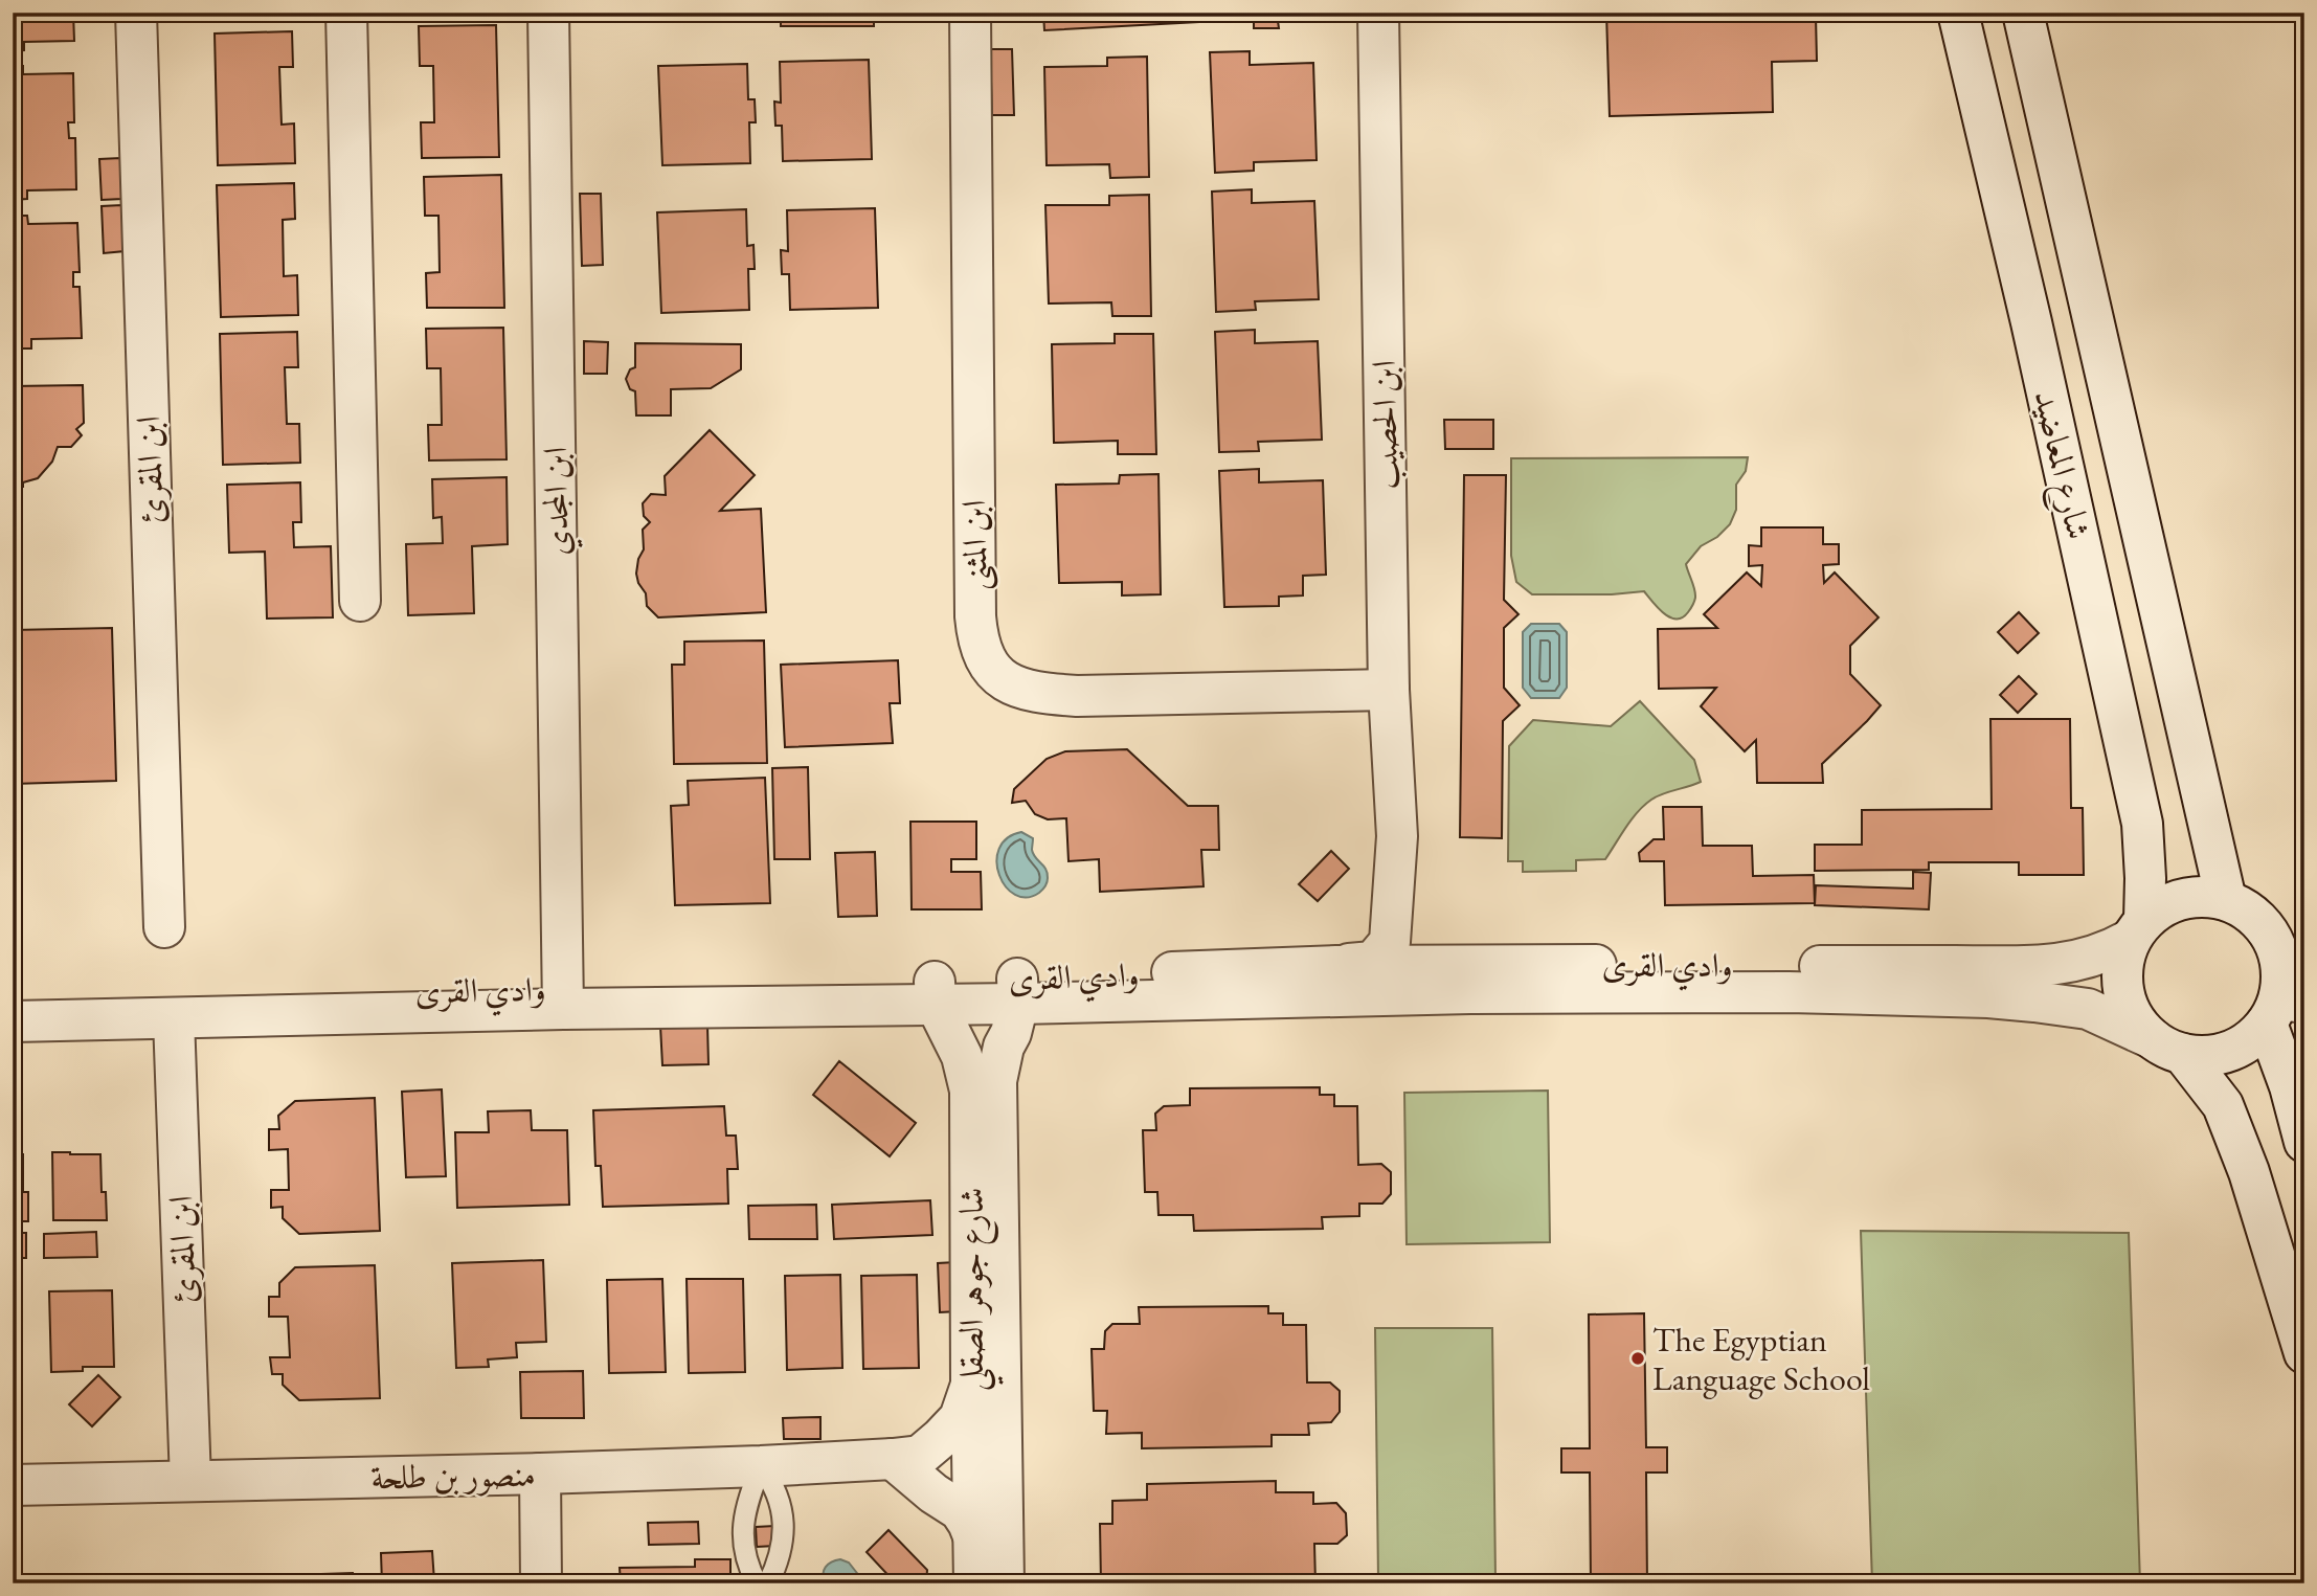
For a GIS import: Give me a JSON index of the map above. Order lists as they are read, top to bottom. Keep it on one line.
{"streets":{"street":["ابن الحصيب","شارع المعاضيد","ابن المقرئ","ابن المجدي","ابن المثنى","وادي القرى","شارع جوهر الصقلي","منصور بن طلحة"]},"crossings":[["ابن الحصيب","ابن المثنى"],["ابن الحصيب","وادي القرى"],["شارع المعاضيد","وادي القرى"],["ابن المقرئ","وادي القرى"],["ابن المقرئ","منصور بن طلحة"],["ابن المجدي","وادي القرى"],["وادي القرى","شارع جوهر الصقلي"],["شارع جوهر الصقلي","منصور بن طلحة"]],"places":["The Egyptian Language School"]}
